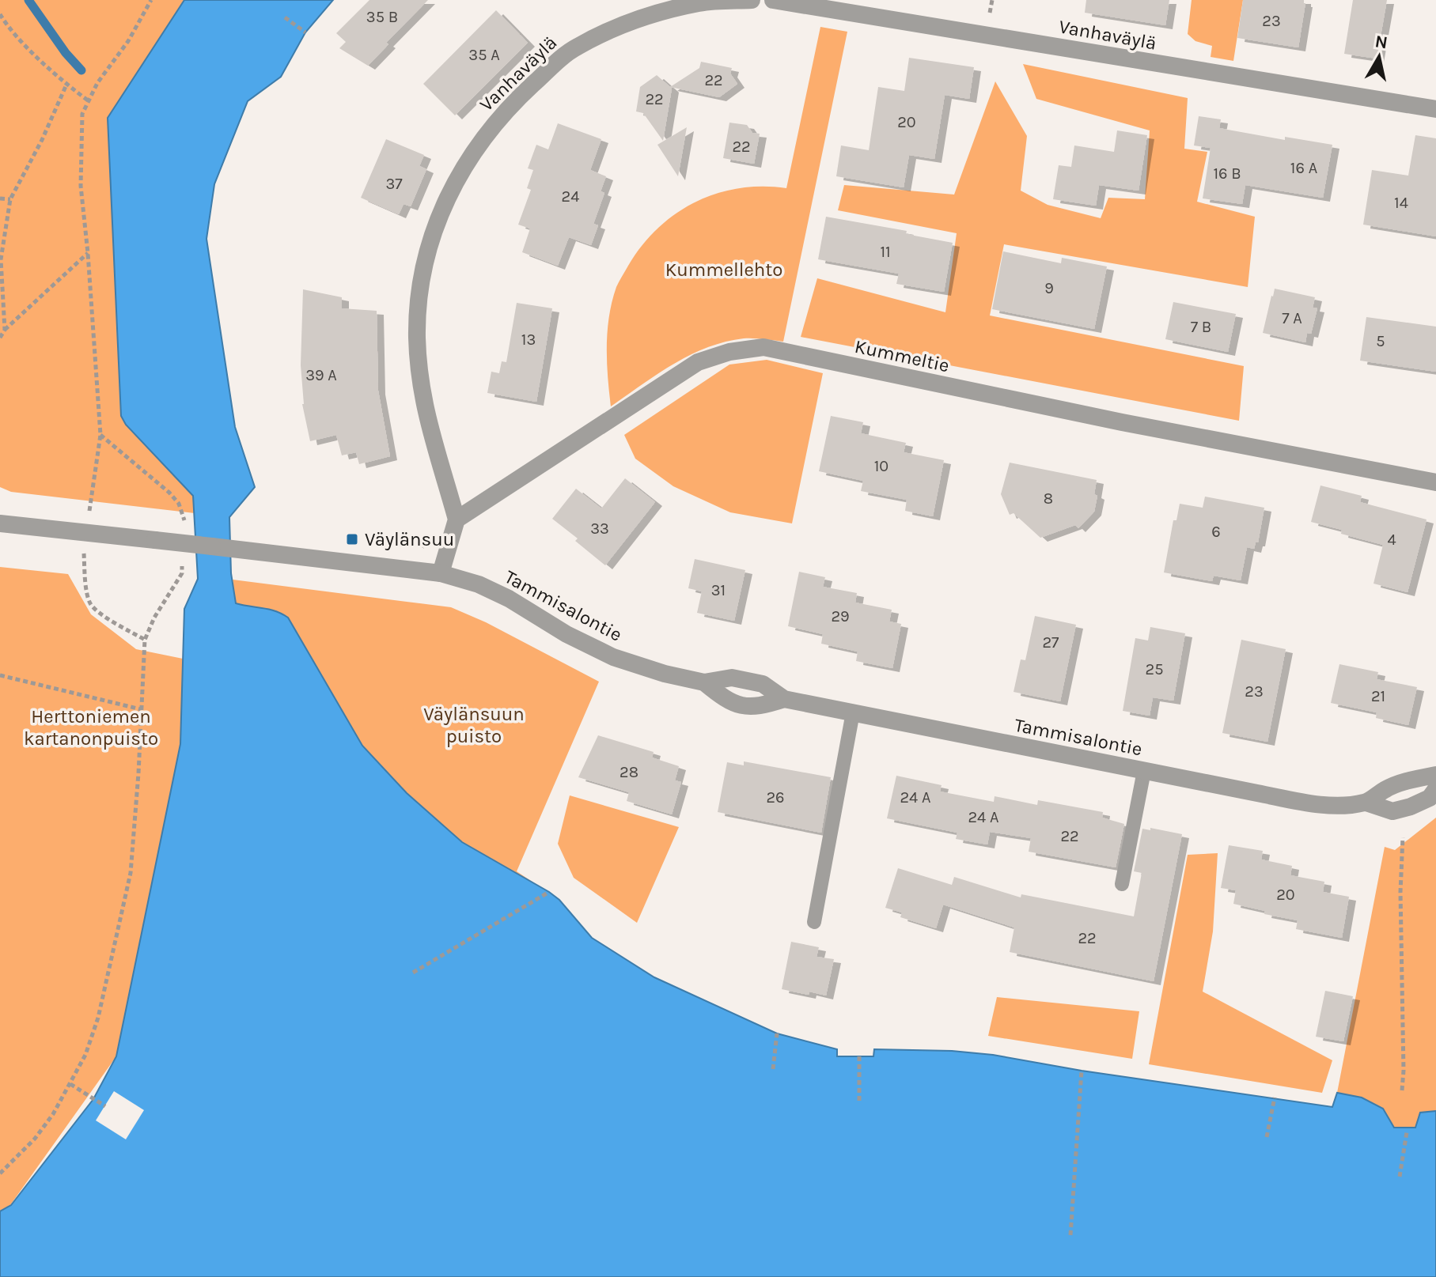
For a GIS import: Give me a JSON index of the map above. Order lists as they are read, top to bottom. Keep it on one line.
{"streets":{"street":["Vanhaväylä","Kummeltie","Tammisalontie"]},"crossings":[["Vanhaväylä","Kummeltie"]],"parks":["Kummellehto","Väylänsuun puisto","Herttoniemen kartanonpuisto"],"places":{"transit":["Väylänsuu"]},"house_numbers":["35 B","23","35 A","22","22","20","22","16 A","16 B","37","24","14","11","9","7 A","7 B","13","5","39 A","10","8","33","6","4","31","29","27","25","23","21","28","26","24 A","24 A","22","20","22"],"north":"top"}
